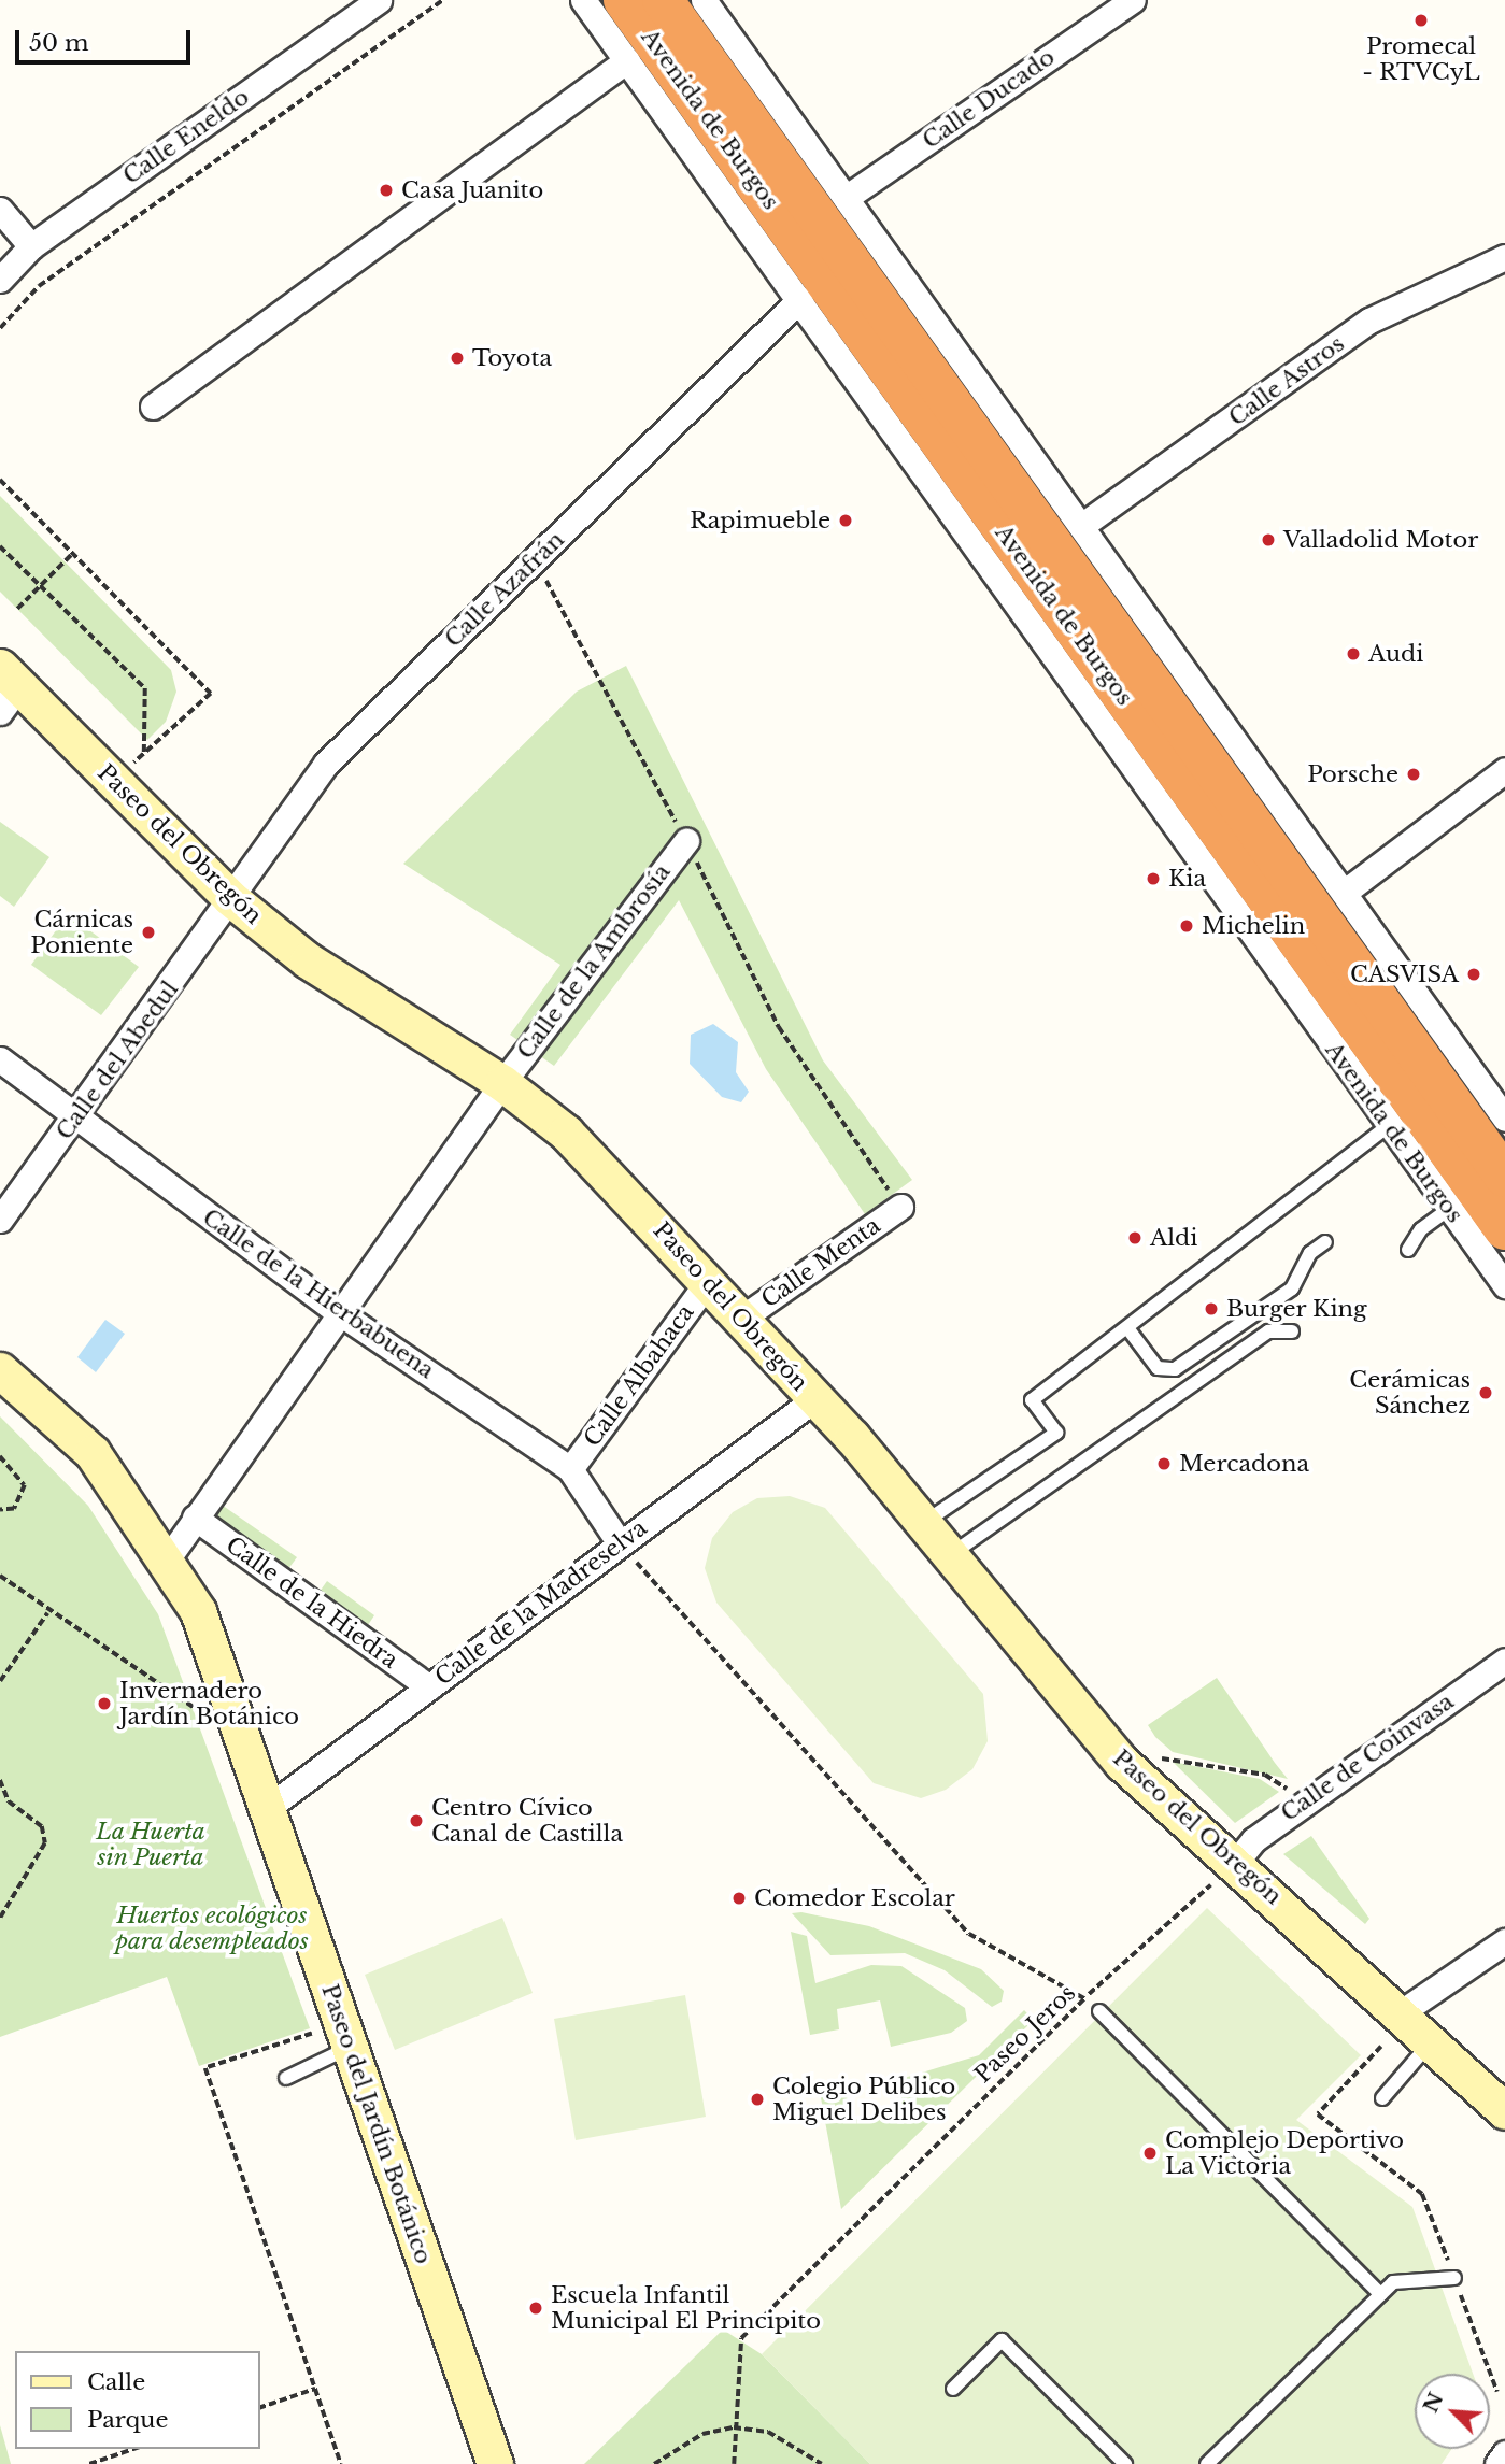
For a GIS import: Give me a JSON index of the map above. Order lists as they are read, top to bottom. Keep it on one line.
{"streets":{"highway":["Avenida de Burgos"],"street":["Calle Ducado","Calle Eneldo","Calle Astros","Calle Azafrán","Paseo del Obregón","Calle de la Ambrosía","Calle del Abedul","Calle Menta","Calle de la Hierbabuena","Calle Albahaca","Calle de la Hiedra","Calle de la Madreselva","Calle de Coinvasa","Paseo del Jardín Botánico"],"path":["Paseo Jeros"]},"crossings":[["Avenida de Burgos","Calle Azafrán"],["Calle Azafrán","Paseo del Obregón"],["Calle Azafrán","Calle del Abedul"],["Paseo del Obregón","Calle de la Ambrosía"],["Paseo del Obregón","Calle del Abedul"],["Paseo del Obregón","Calle Menta"],["Paseo del Obregón","Calle Albahaca"],["Paseo del Obregón","Calle de la Madreselva"],["Paseo del Obregón","Calle de Coinvasa"],["Calle de la Ambrosía","Calle de la Hierbabuena"],["Calle de la Ambrosía","Calle de la Hiedra"],["Calle de la Ambrosía","Paseo del Jardín Botánico"],["Calle del Abedul","Calle de la Hierbabuena"],["Calle de la Hierbabuena","Calle Albahaca"],["Calle de la Hierbabuena","Calle de la Madreselva"],["Calle de la Hiedra","Calle de la Madreselva"],["Calle de la Madreselva","Paseo del Jardín Botánico"]],"parks":["La Huerta sin Puerta","Huertos ecológicos para desempleados"],"places":["Promecal - RTVCyL","Casa Juanito","Toyota","Rapimueble","Valladolid Motor","Audi","Porsche","Kia","Michelin","Cárnicas Poniente","CASVISA","Aldi","Burger King","Cerámicas Sánchez","Mercadona","Invernadero Jardín Botánico","Centro Cívico Canal de Castilla","Comedor Escolar","Colegio Público Miguel Delibes","Complejo Deportivo La Victoria","Escuela Infantil Municipal El Principito"],"legend":["Calle","Parque"],"scale_bar":"50 m","north":"top left"}
